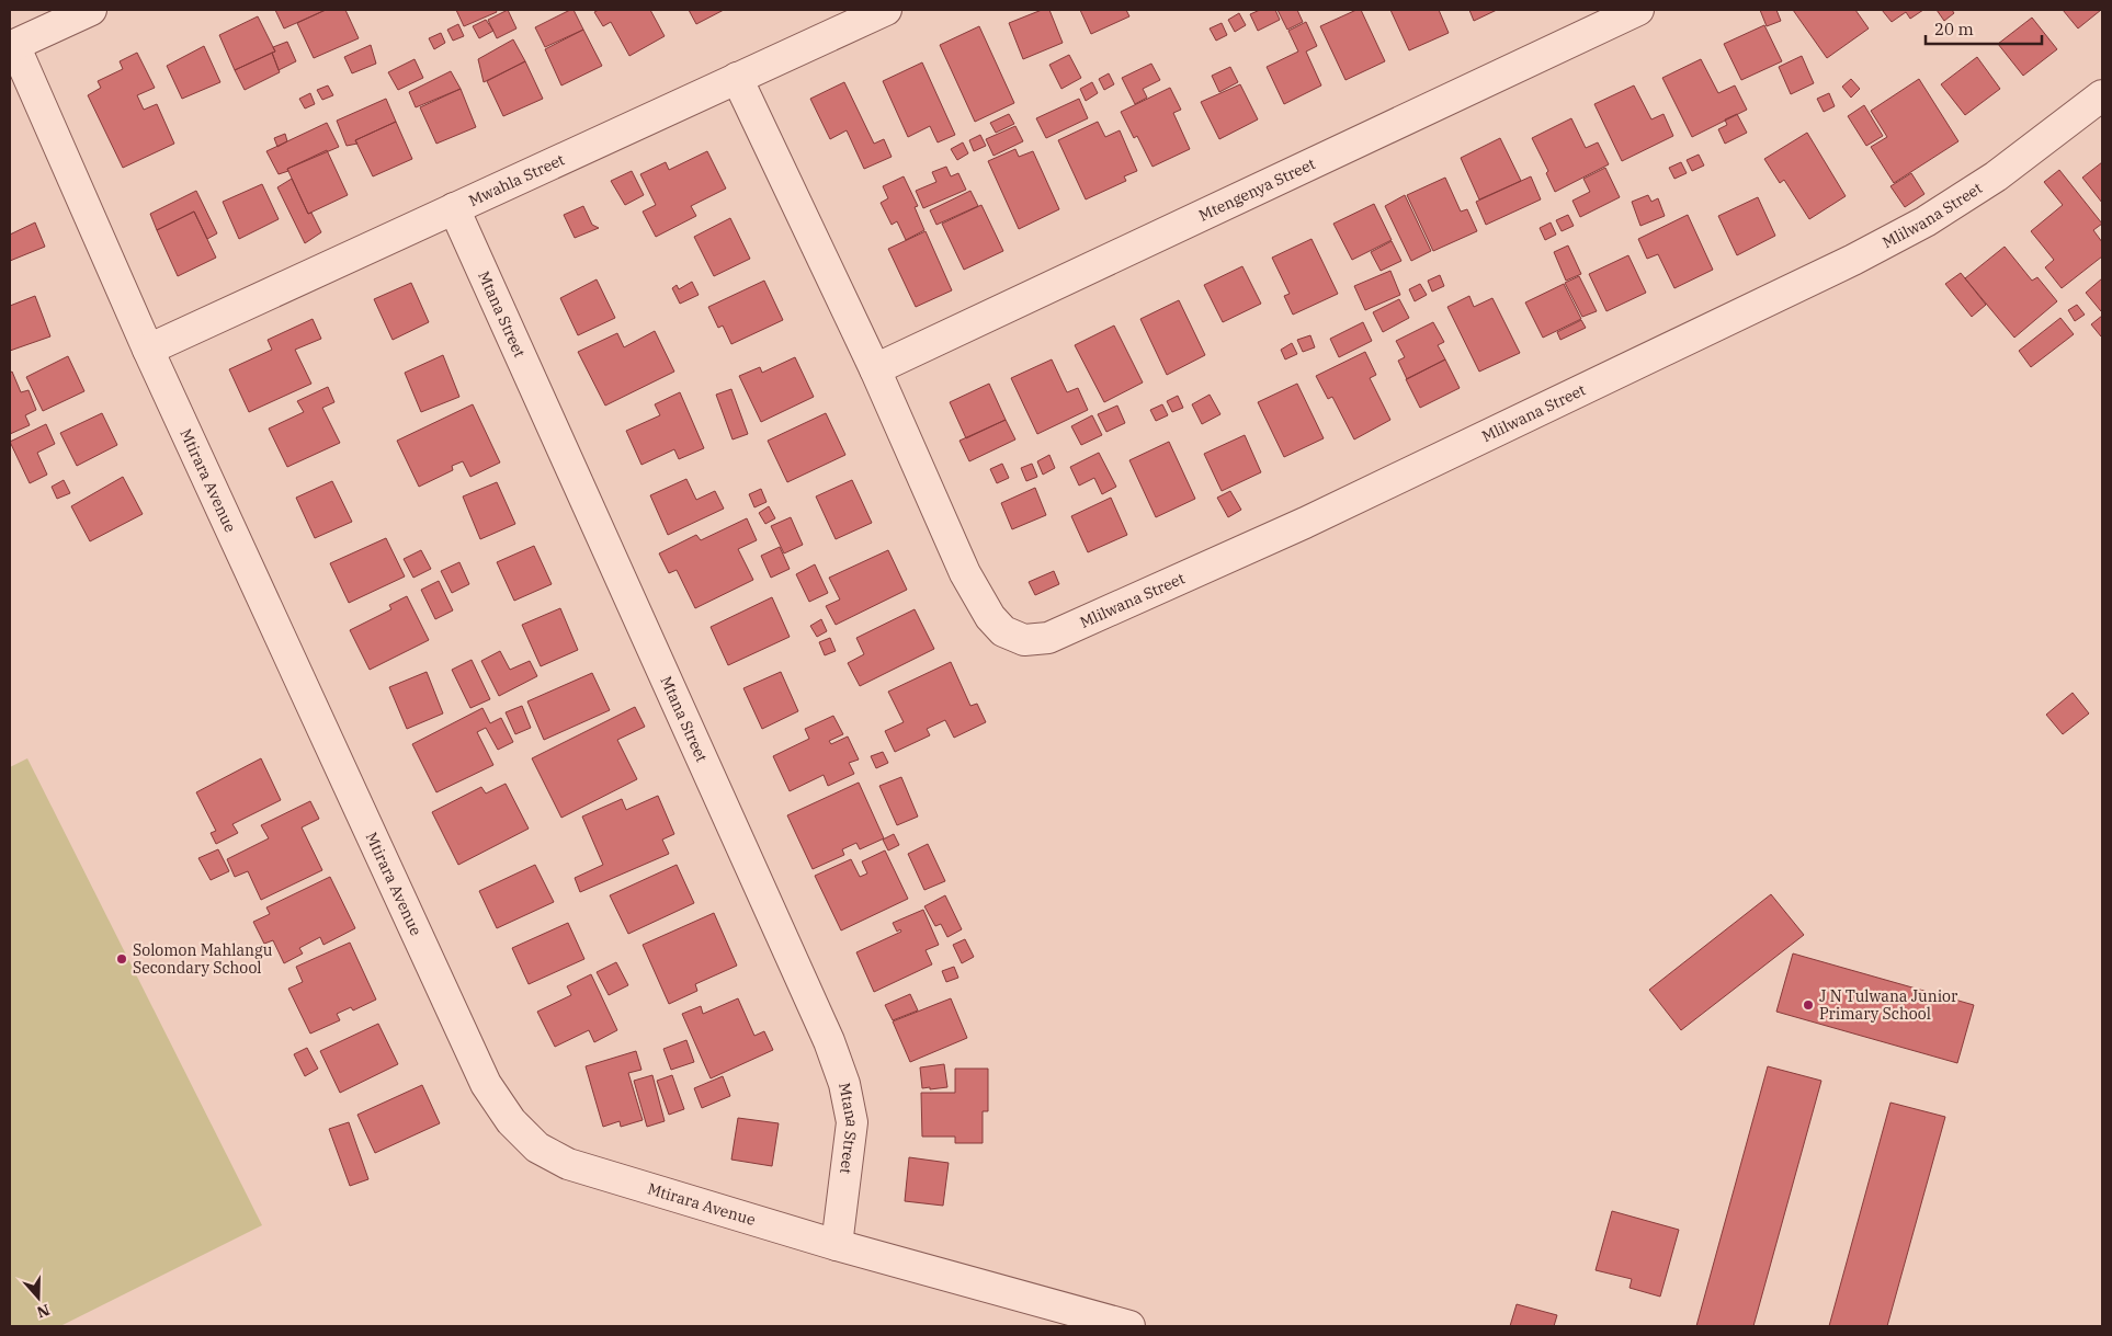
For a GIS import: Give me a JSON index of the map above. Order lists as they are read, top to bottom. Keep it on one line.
{"streets":{"street":["Mwahla Street","Mtengenya Street","Mlilwana Street","Mtana Street","Mtirara Avenue"]},"crossings":[["Mwahla Street","Mlilwana Street"],["Mwahla Street","Mtana Street"],["Mwahla Street","Mtirara Avenue"],["Mtengenya Street","Mlilwana Street"],["Mtana Street","Mtirara Avenue"]],"places":["Solomon Mahlangu Secondary School","J N Tulwana Junior Primary School"],"scale_bar":"20 m","north":"bottom"}
